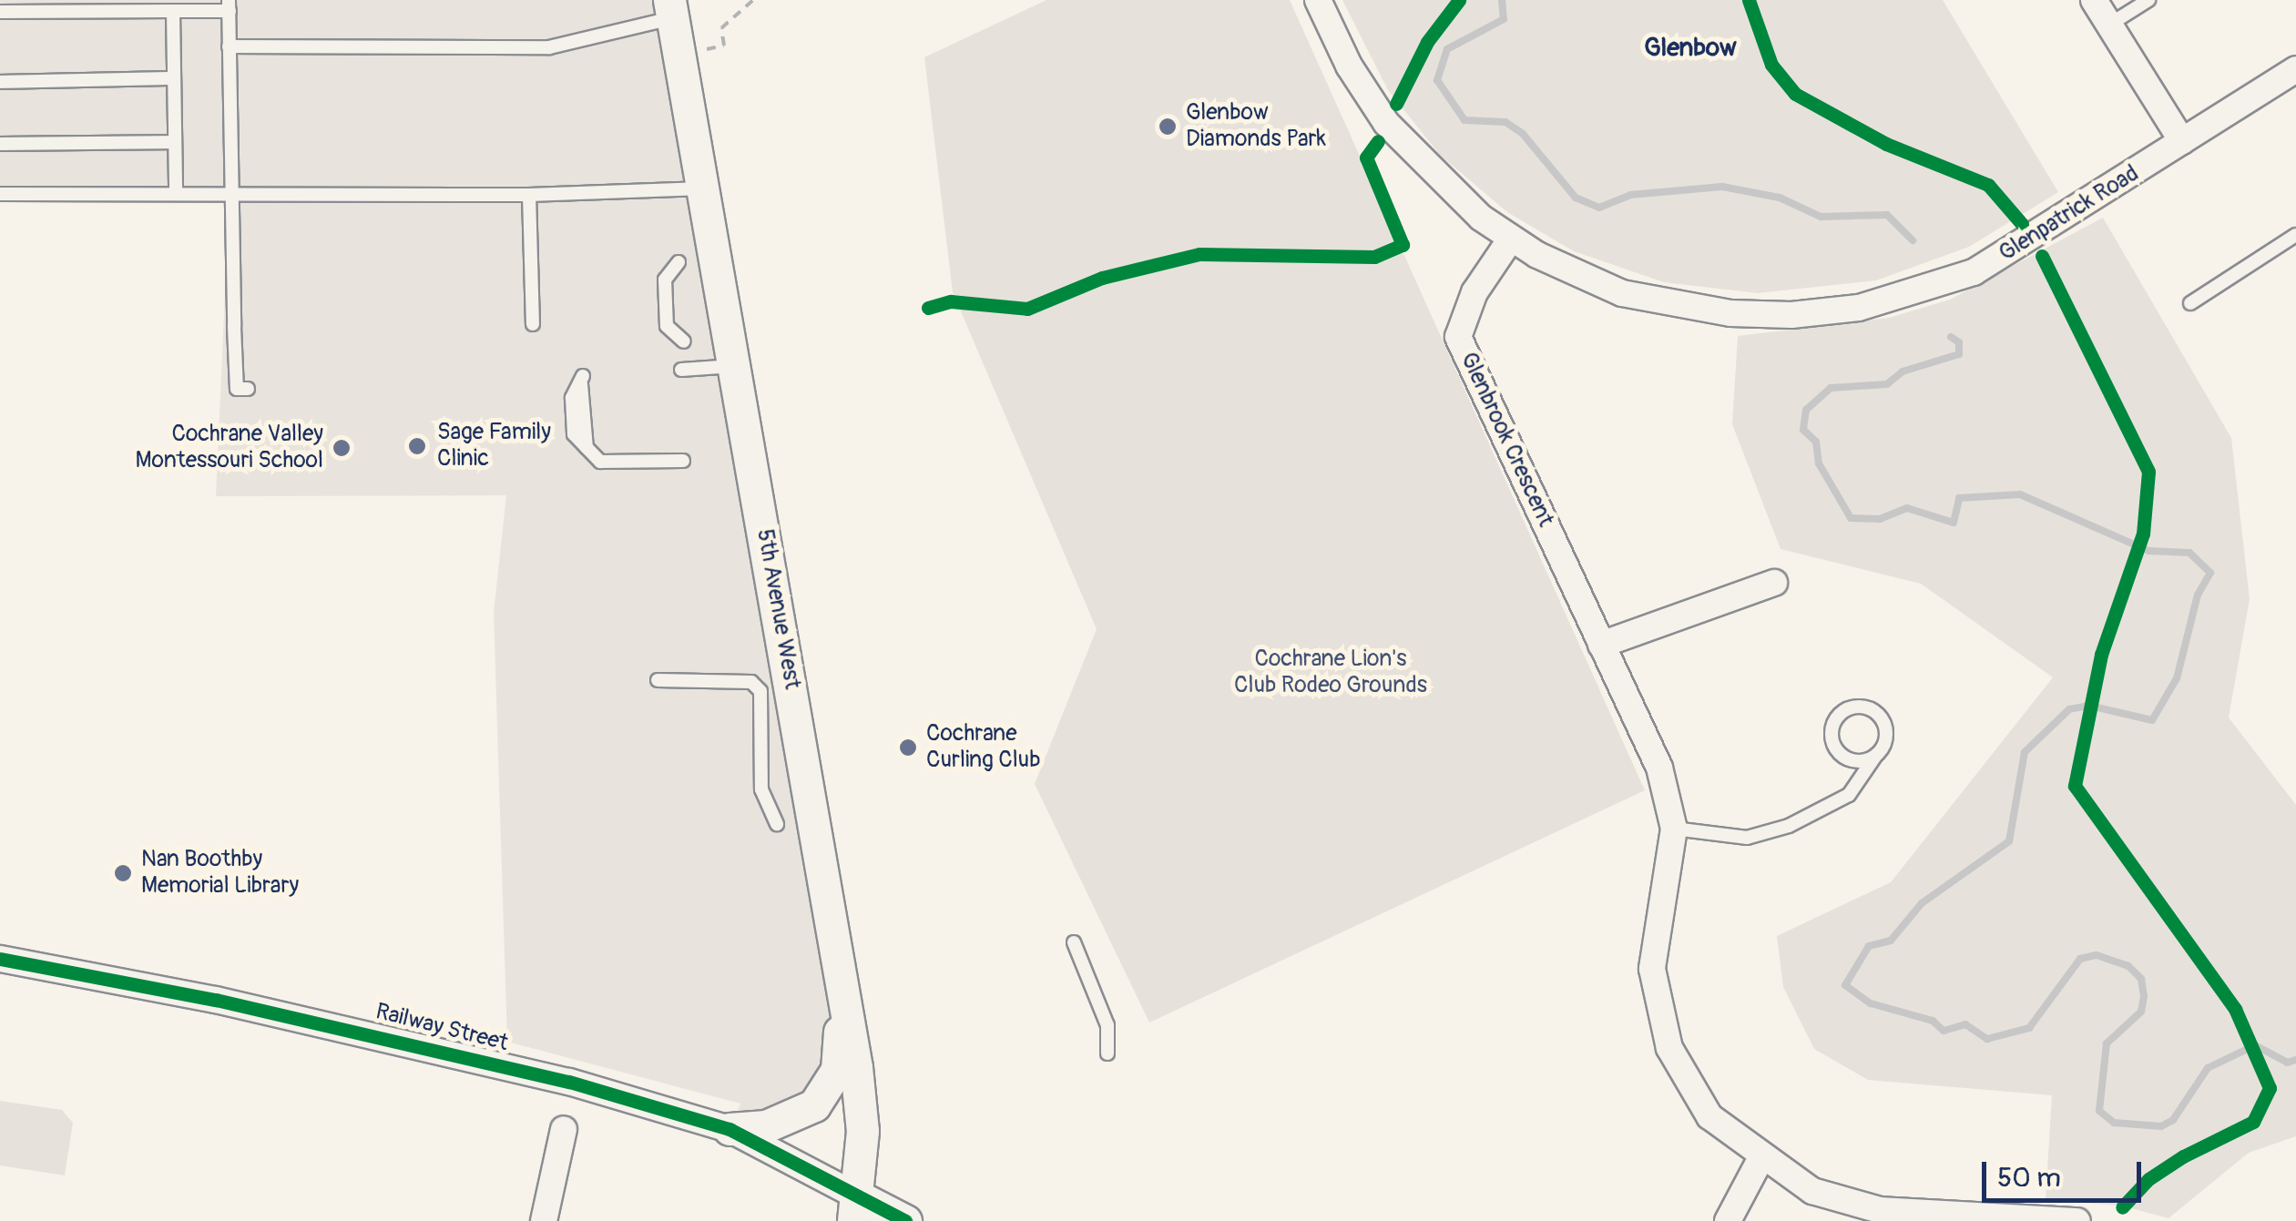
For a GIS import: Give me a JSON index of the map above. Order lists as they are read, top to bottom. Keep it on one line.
{"streets":{"street":["Glenpatrick Road","Glenbrook Crescent","5th Avenue West","Railway Street"]},"crossings":[["Glenpatrick Road","Glenbrook Crescent"],["5th Avenue West","Railway Street"]],"districts":["Glenbow"],"parks":["Cochrane Lion's Club Rodeo Grounds"],"places":["Glenbow Diamonds Park","Sage Family Clinic","Cochrane Valley Montessouri School","Cochrane Curling Club","Nan Boothby Memorial Library"],"scale_bar":"50 m"}
